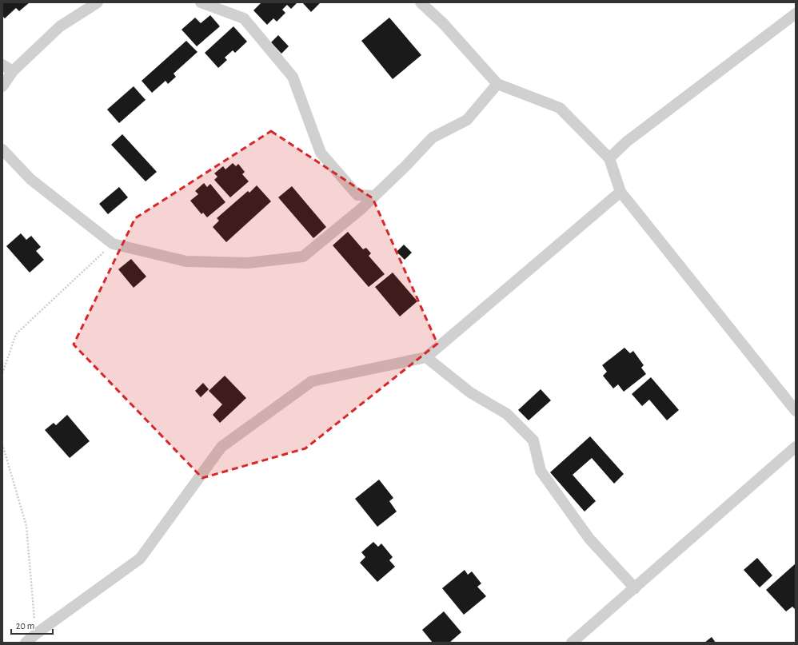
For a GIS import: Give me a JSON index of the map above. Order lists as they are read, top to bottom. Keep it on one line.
{"scale_bar":"20 m"}
